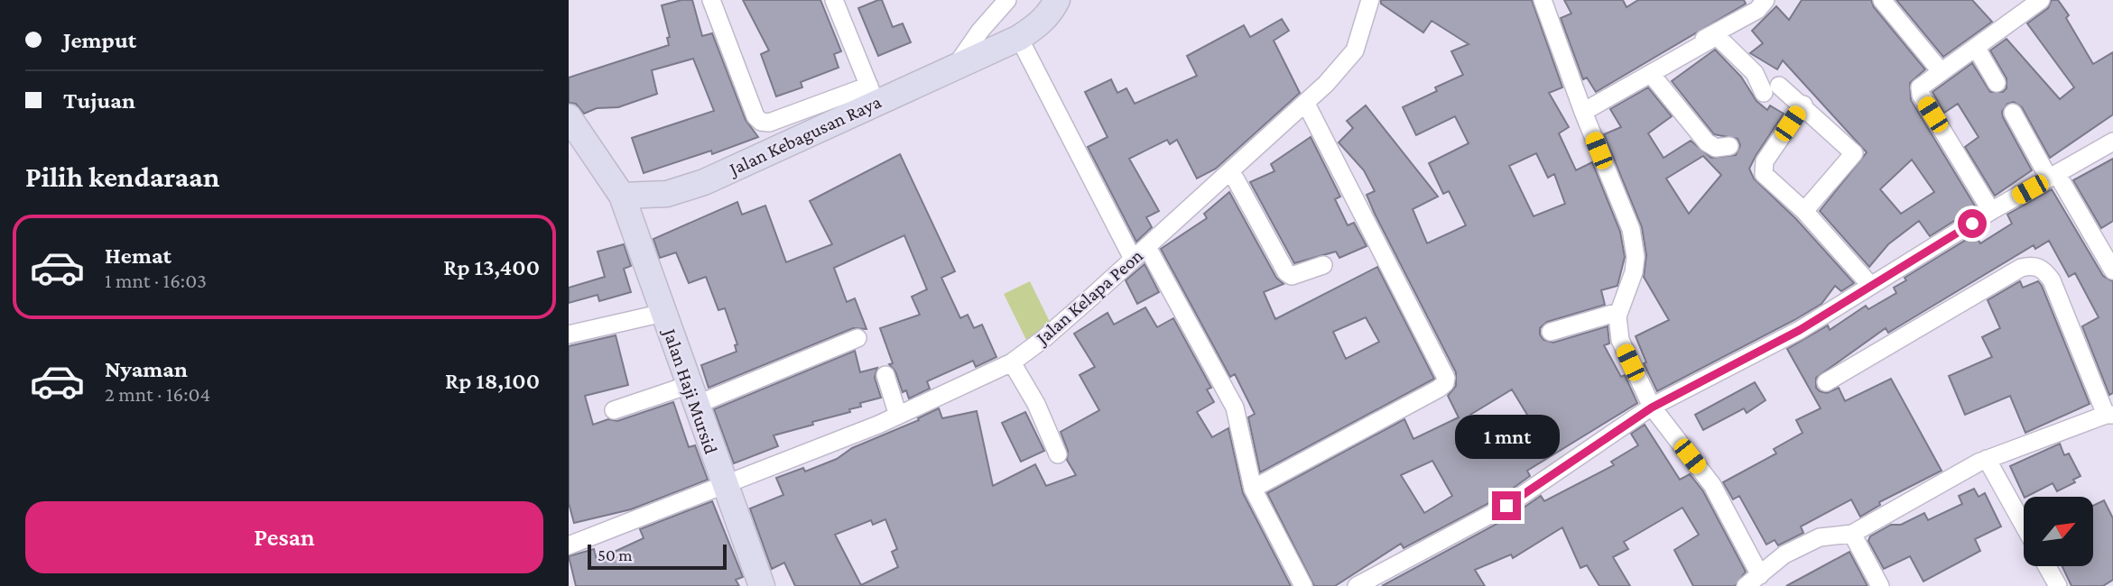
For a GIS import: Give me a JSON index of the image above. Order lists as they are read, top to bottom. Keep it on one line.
{"streets":{"main road":["Jalan Kebagusan Raya","Jalan Haji Mursid"],"street":["Jalan Kelapa Peon"]},"crossings":[["Jalan Kebagusan Raya","Jalan Haji Mursid"],["Jalan Kelapa Peon","Jalan Haji Mursid"]],"scale_bar":"50 m","north":"top right","page":{"banner":["Jemput","Tujuan"],"heading":"Pilih kendaraan","list":[{"name":"Hemat","note":"1 mnt · 16:03","value":"Rp 13,400"},{"name":"Nyaman","note":"2 mnt · 16:04","value":"Rp 18,100"}],"bubble":"1 mnt","buttons":"Pesan","scale":"50 m"}}
